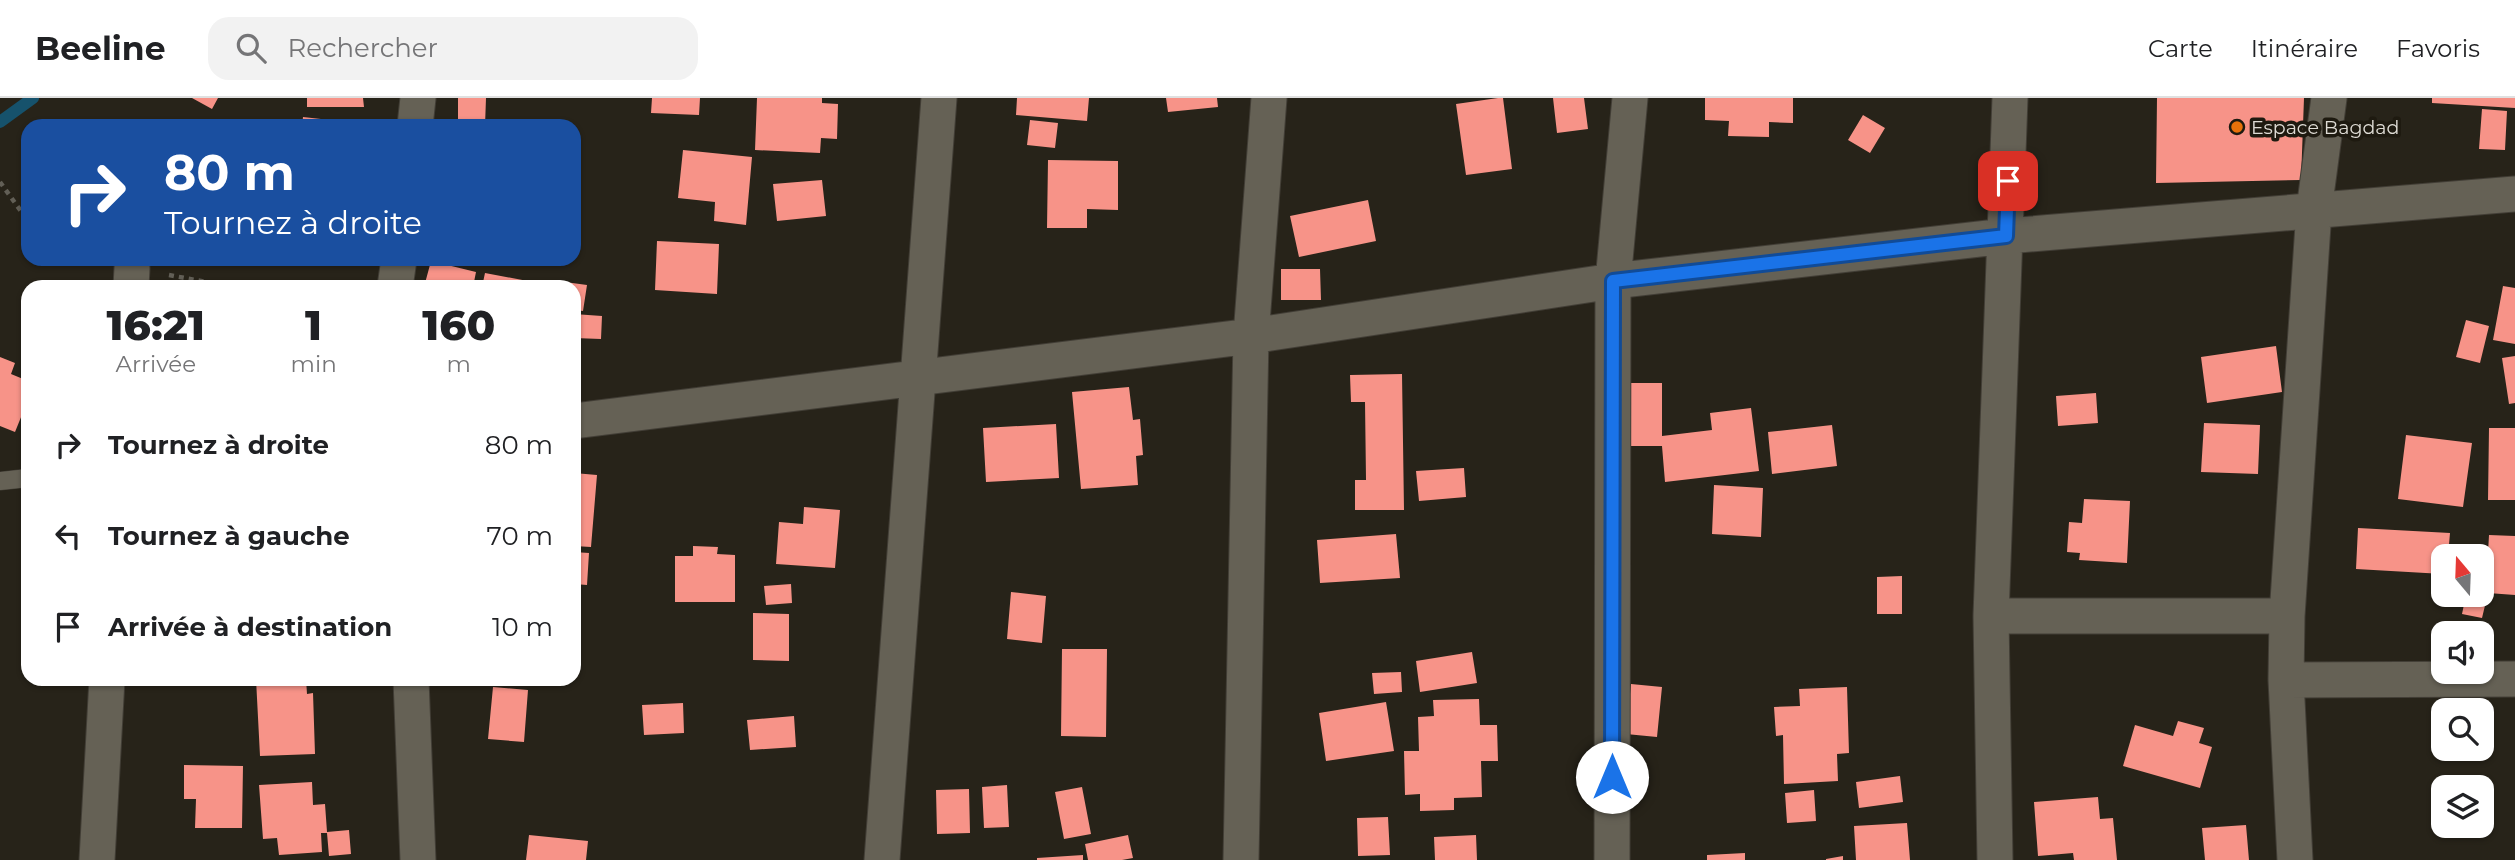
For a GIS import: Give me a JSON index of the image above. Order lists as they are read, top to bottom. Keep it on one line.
{"places":["Espace Bagdad"],"north":"top","page":{"header":"Beeline","search":"Rechercher","nav":["Carte","Itinéraire","Favoris"],"turn":["80 m","Tournez à droite"],"eta":["16:21","Arrivée","1","min","160","m"],"list":[{"name":"Tournez à droite","value":"80 m"},{"name":"Tournez à gauche","value":"70 m"},{"name":"Arrivée à destination","value":"10 m"}]}}
